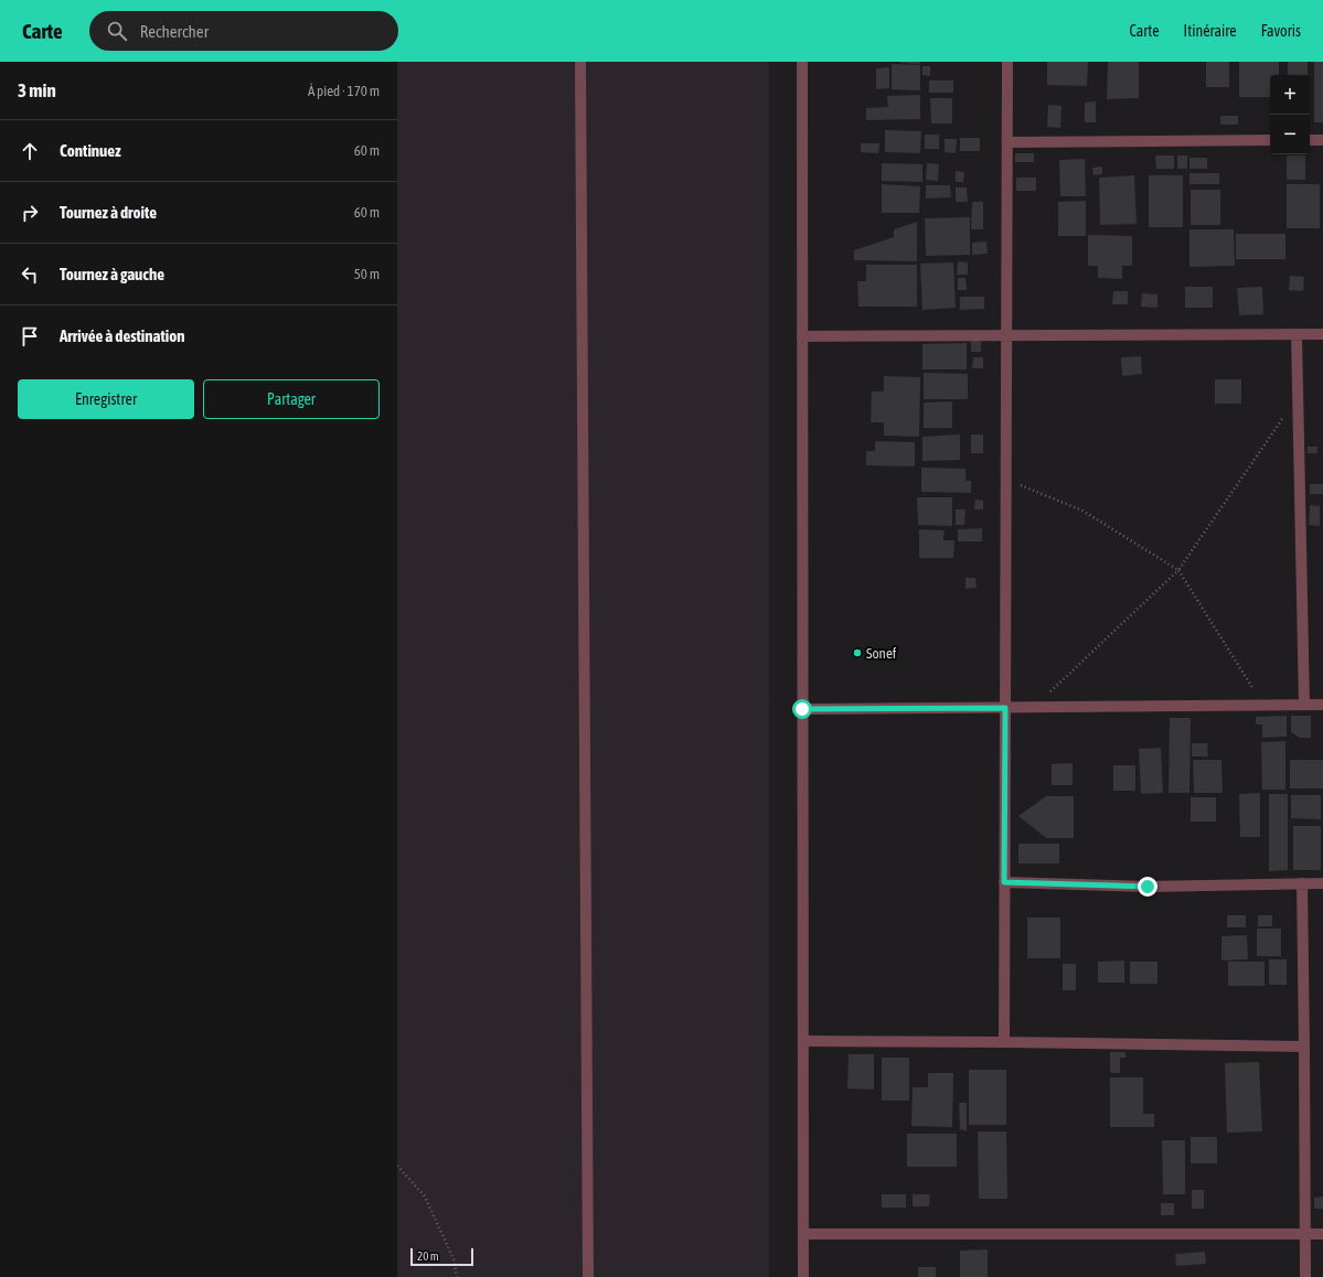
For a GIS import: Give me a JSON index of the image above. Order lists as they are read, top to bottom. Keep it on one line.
{"places":["Sonef"],"scale_bar":"20 m","page":{"header":"Carte","search":"Rechercher","nav":["Carte","Itinéraire","Favoris"],"heading":["3 min","À pied · 170 m"],"map_buttons":["+","−"],"list":[["Continuez","60 m"],["Tournez à droite","60 m"],["Tournez à gauche","50 m"],"Arrivée à destination"],"buttons":["Enregistrer","Partager"],"scale":"20 m"}}
